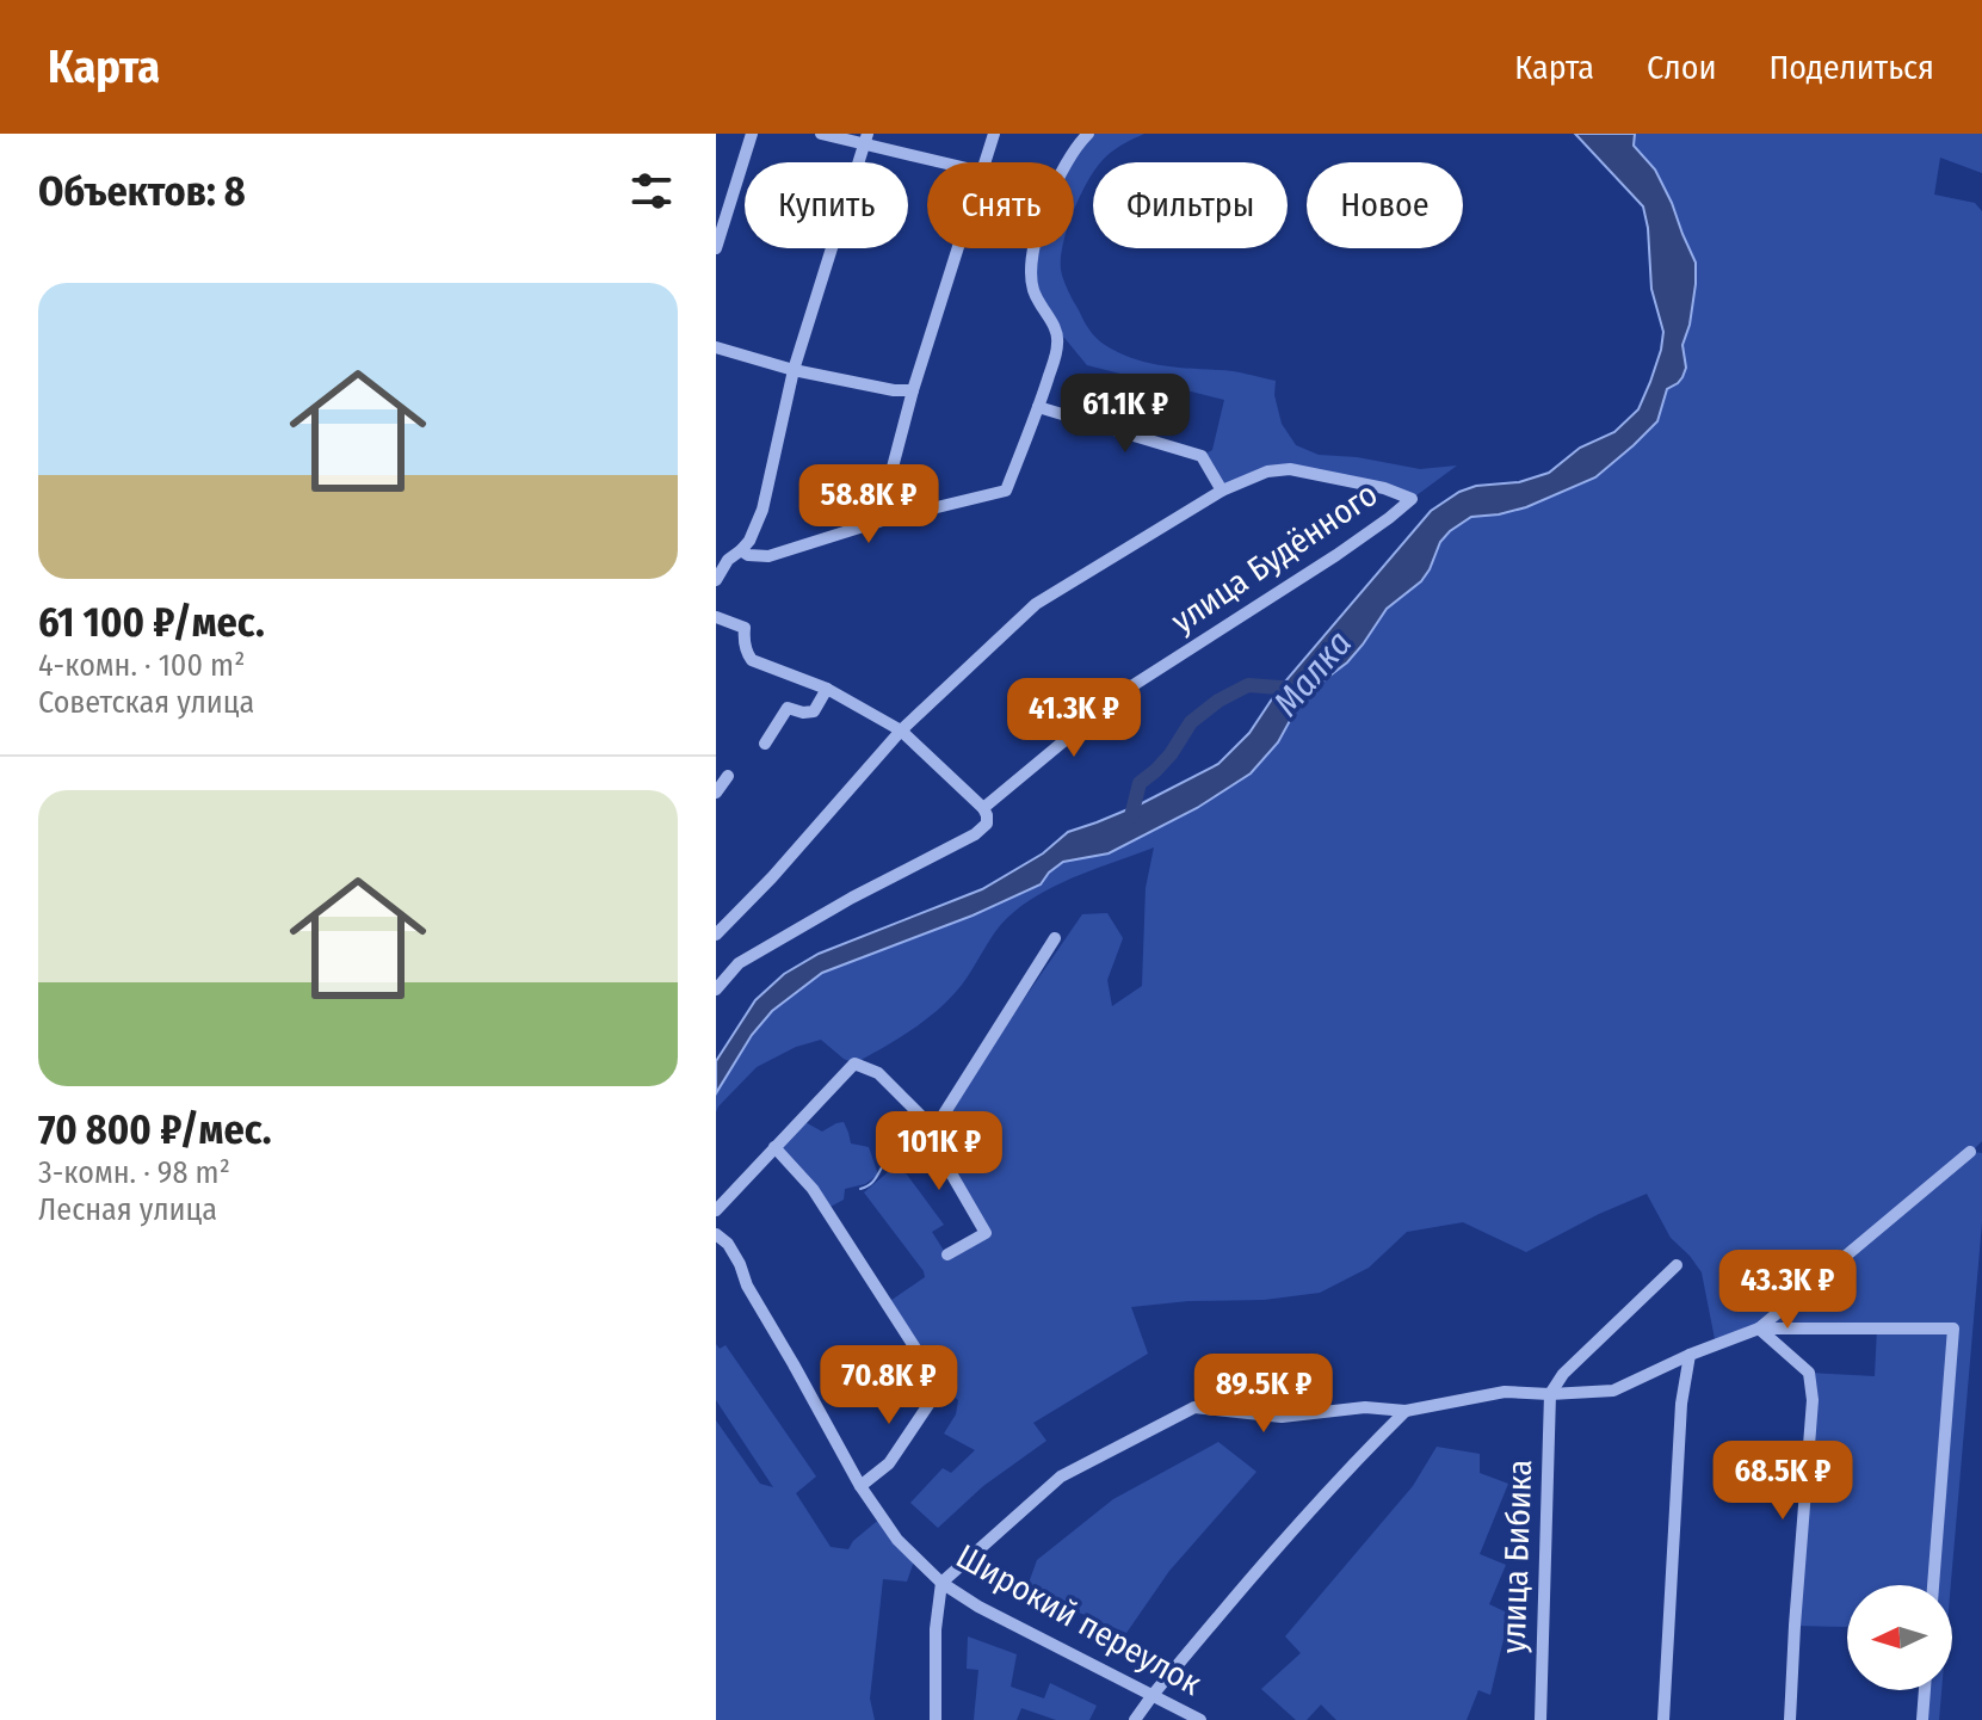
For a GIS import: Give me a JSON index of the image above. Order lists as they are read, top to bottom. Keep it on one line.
{"streets":{"street":["улица Будённого","улица Бибика","Широкий переулок"]},"water":["Малка"],"north":"left","page":{"header":"Карта","nav":["Карта","Слои","Поделиться"],"heading":"Объектов: 8","chip":["Купить","Снять","Фильтры","Новое"],"list":[{"name":"61 100 ₽/мес.","note":"4-комн. · 100 m² · Советская улица"},{"name":"70 800 ₽/мес.","note":"3-комн. · 98 m² · Лесная улица"}],"price":["61.1K ₽","58.8K ₽","41.3K ₽","101K ₽","43.3K ₽","70.8K ₽","89.5K ₽","68.5K ₽"]}}
